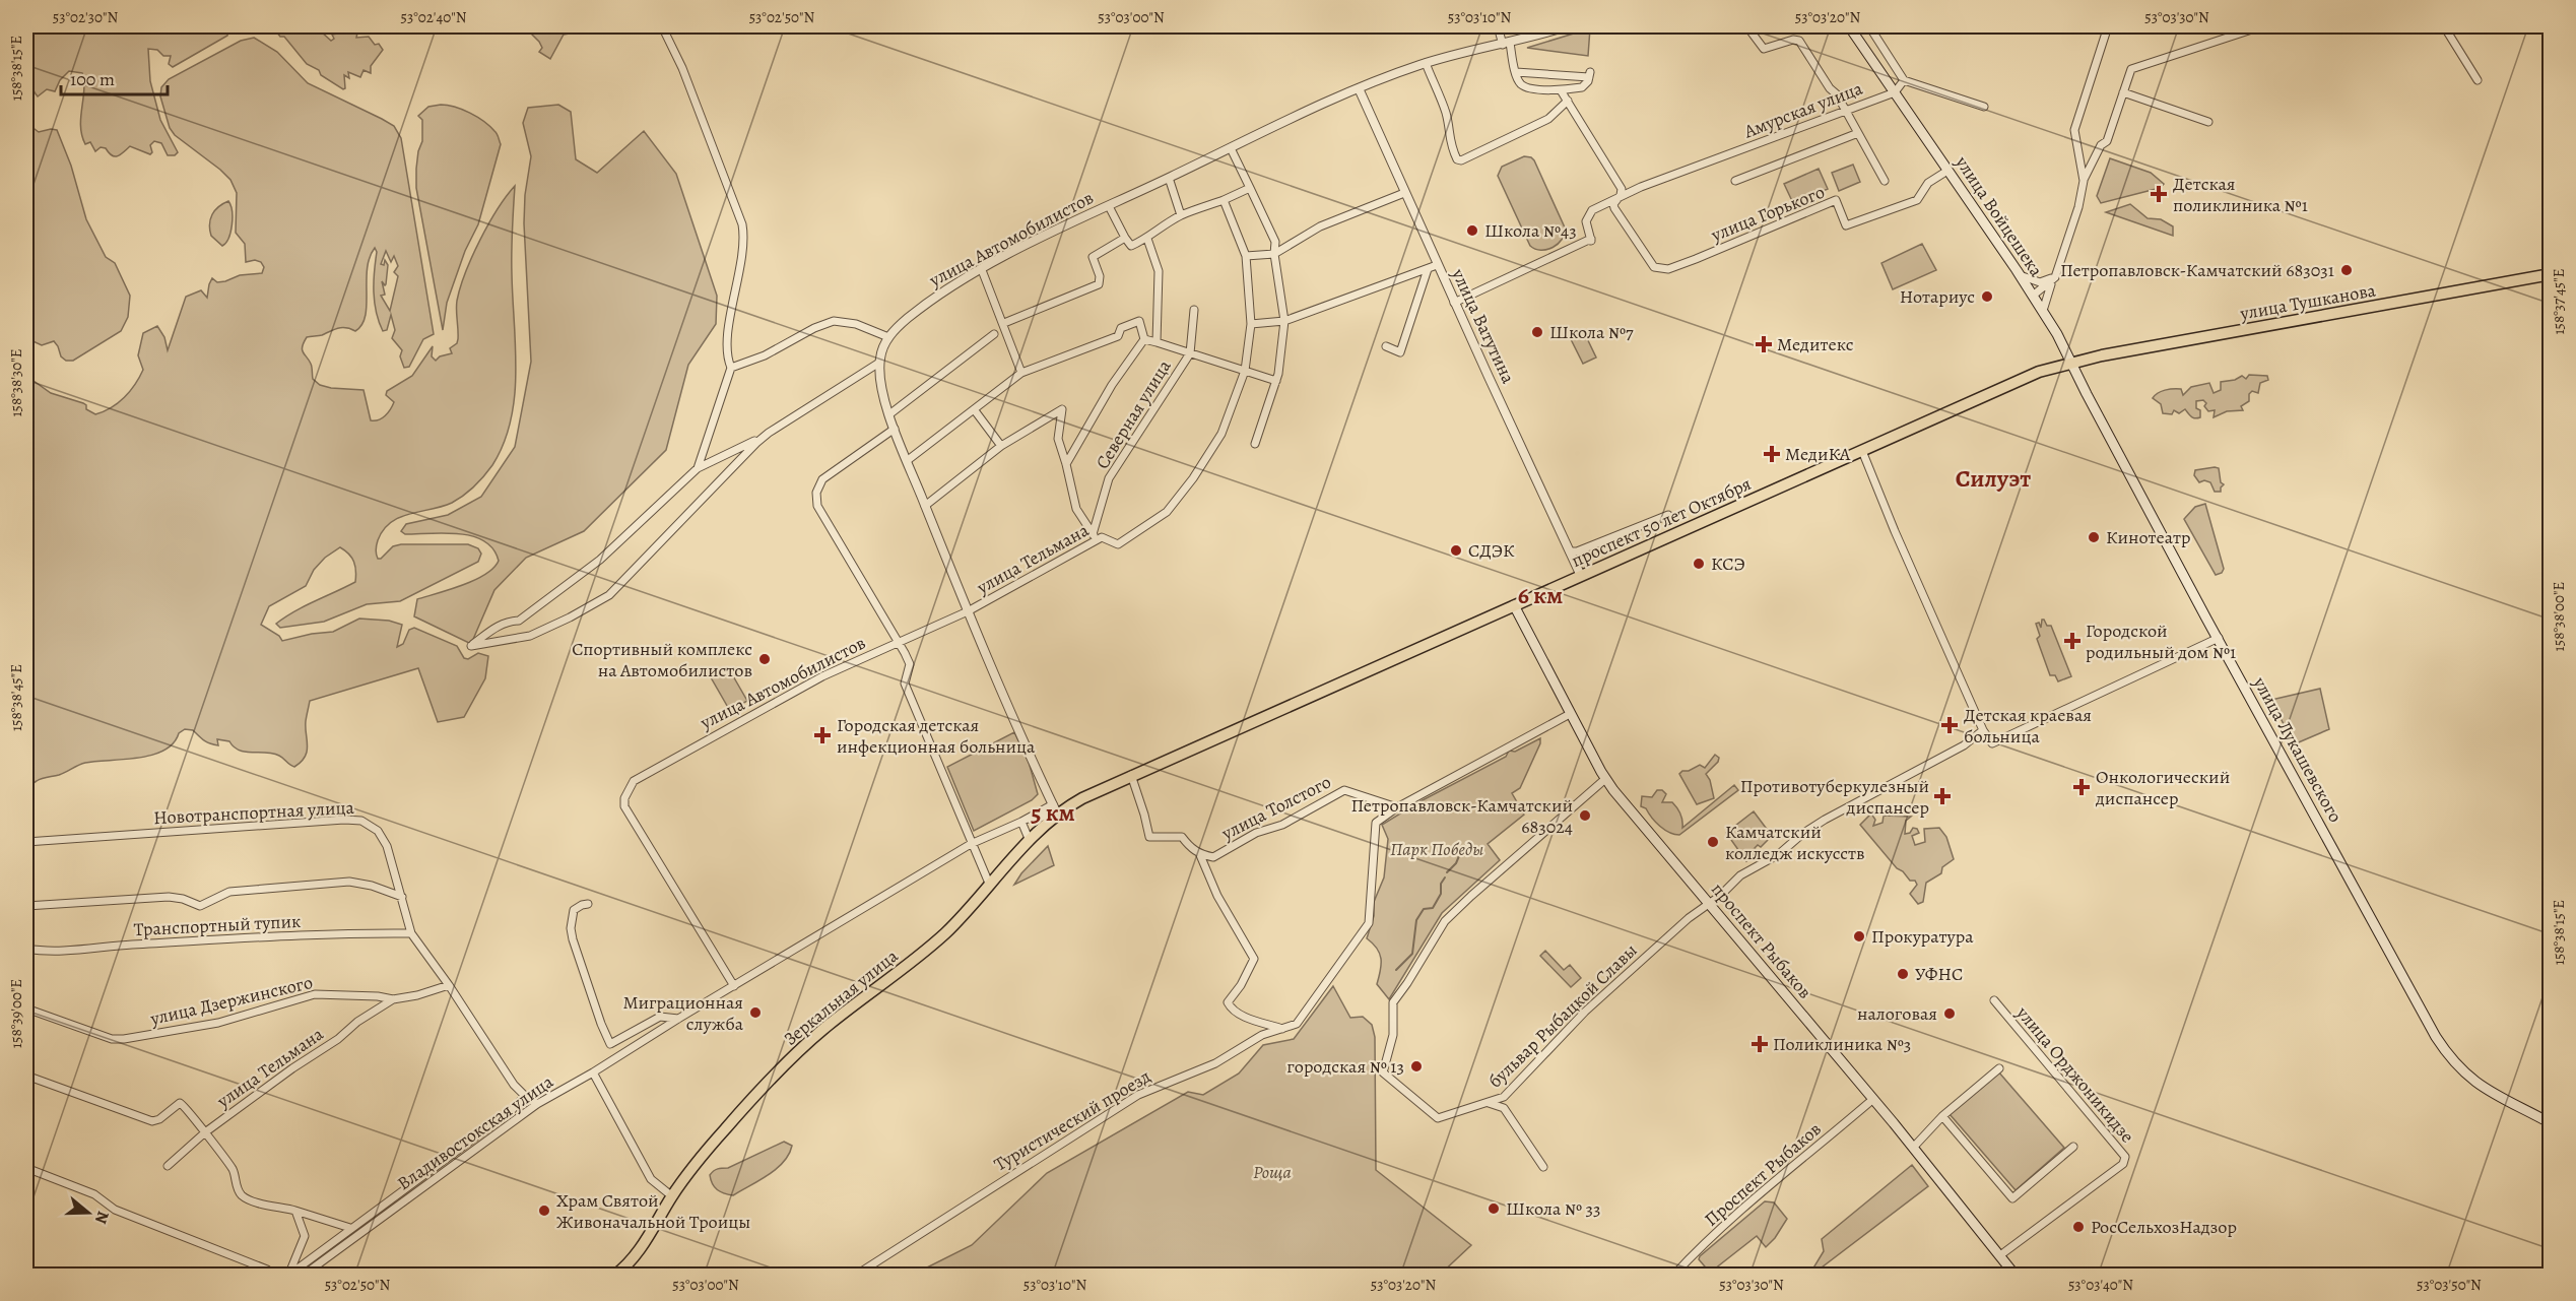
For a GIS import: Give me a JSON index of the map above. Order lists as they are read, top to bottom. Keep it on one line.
{"streets":{"main road":["улица Войцешека","улица Тушканова","проспект 50 лет Октября","улица Лукашевского","проспект Рыбаков","Зеркальная улица"],"street":["Амурская улица","улица Горького","улица Автомобилистов","улица Ватутина","Северная улица","улица Тельмана","улица Толстого","Новотранспортная улица","Транспортный тупик","улица Дзержинского","бульвар Рыбацкой Славы","улица Орджоникидзе","Туристический проезд","Владивостокская улица","Проспект Рыбаков"]},"crossings":[["Амурская улица","улица Горького"],["Амурская улица","улица Войцешека"],["улица Горького","улица Войцешека"],["улица Войцешека","улица Тушканова"],["улица Войцешека","проспект 50 лет Октября"],["улица Войцешека","улица Лукашевского"],["улица Автомобилистов","улица Ватутина"],["улица Автомобилистов","проспект 50 лет Октября"],["улица Автомобилистов","улица Тельмана"],["улица Автомобилистов","Зеркальная улица"],["улица Автомобилистов","Владивостокская улица"],["улица Тушканова","проспект 50 лет Октября"],["улица Тушканова","улица Лукашевского"],["улица Ватутина","проспект 50 лет Октября"],["проспект 50 лет Октября","улица Лукашевского"],["проспект 50 лет Октября","проспект Рыбаков"],["проспект 50 лет Октября","Зеркальная улица"],["проспект 50 лет Октября","Владивостокская улица"],["улица Тельмана","улица Дзержинского"],["улица Толстого","Туристический проезд"],["Новотранспортная улица","Транспортный тупик"],["Новотранспортная улица","улица Дзержинского"],["Новотранспортная улица","Владивостокская улица"],["проспект Рыбаков","бульвар Рыбацкой Славы"],["проспект Рыбаков","улица Орджоникидзе"],["проспект Рыбаков","Проспект Рыбаков"],["Зеркальная улица","Владивостокская улица"]],"districts":["Силуэт","6 км","5 км"],"parks":["Парк Победы","Роща"],"places":{"health":["Детская поликлиника №1","Медитекс","МедиКА","Городской родильный дом №1","Детская краевая больница","Городская детская инфекционная больница","Онкологический диспансер","Противотуберкулезный диспансер","Поликлиника №3"],"other":["Школа №43","Петропавловск-Камчатский 683031","Нотариус","Школа №7","Кинотеатр","СДЭК","КСЭ","Спортивный комплекс на Автомобилистов","Петропавловск-Камчатский 683024","Камчатский колледж искусств","Прокуратура","УФНС","Миграционная служба","налоговая","городская № 13","Школа № 33","Храм Святой Живоначальной Троицы","РосСельхозНадзор"]},"scale_bar":"100 m","north":"right","coordinates":["53°02'30\"N","53°02'40\"N","53°02'50\"N","53°03'00\"N","53°03'10\"N","53°03'20\"N","53°03'30\"N","158°38'15\"E","158°37'45\"E","158°38'30\"E","158°38'00\"E","158°38'45\"E","158°39'00\"E","53°03'40\"N","53°03'50\"N"]}
